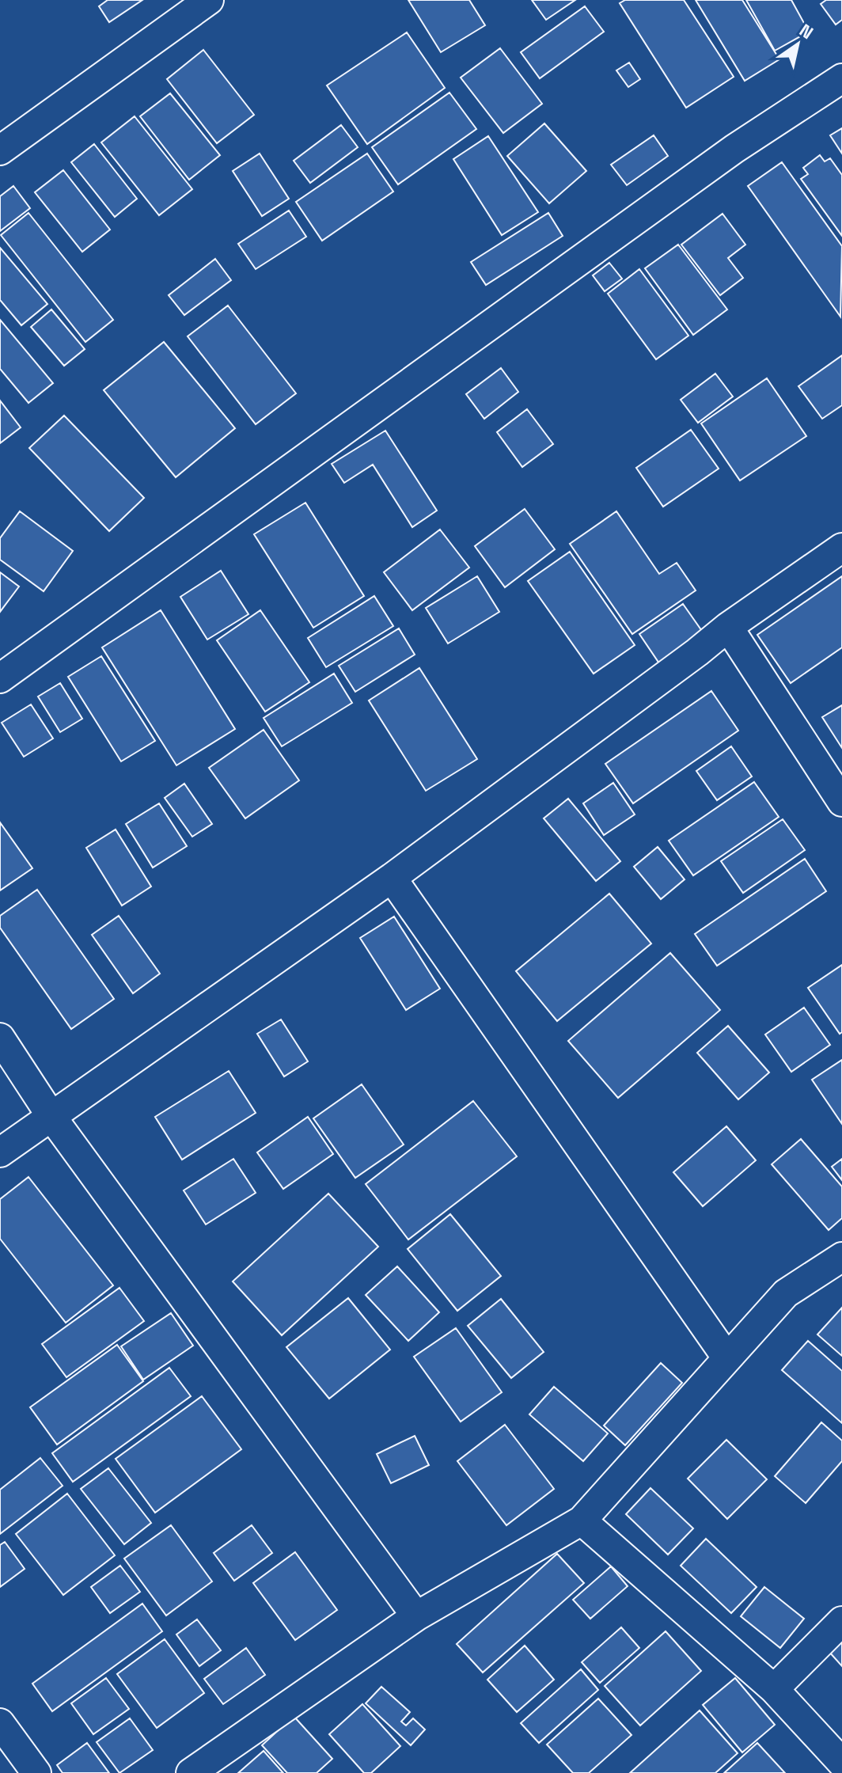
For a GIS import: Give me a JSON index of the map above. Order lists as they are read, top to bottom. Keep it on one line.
{"north":"top right"}
